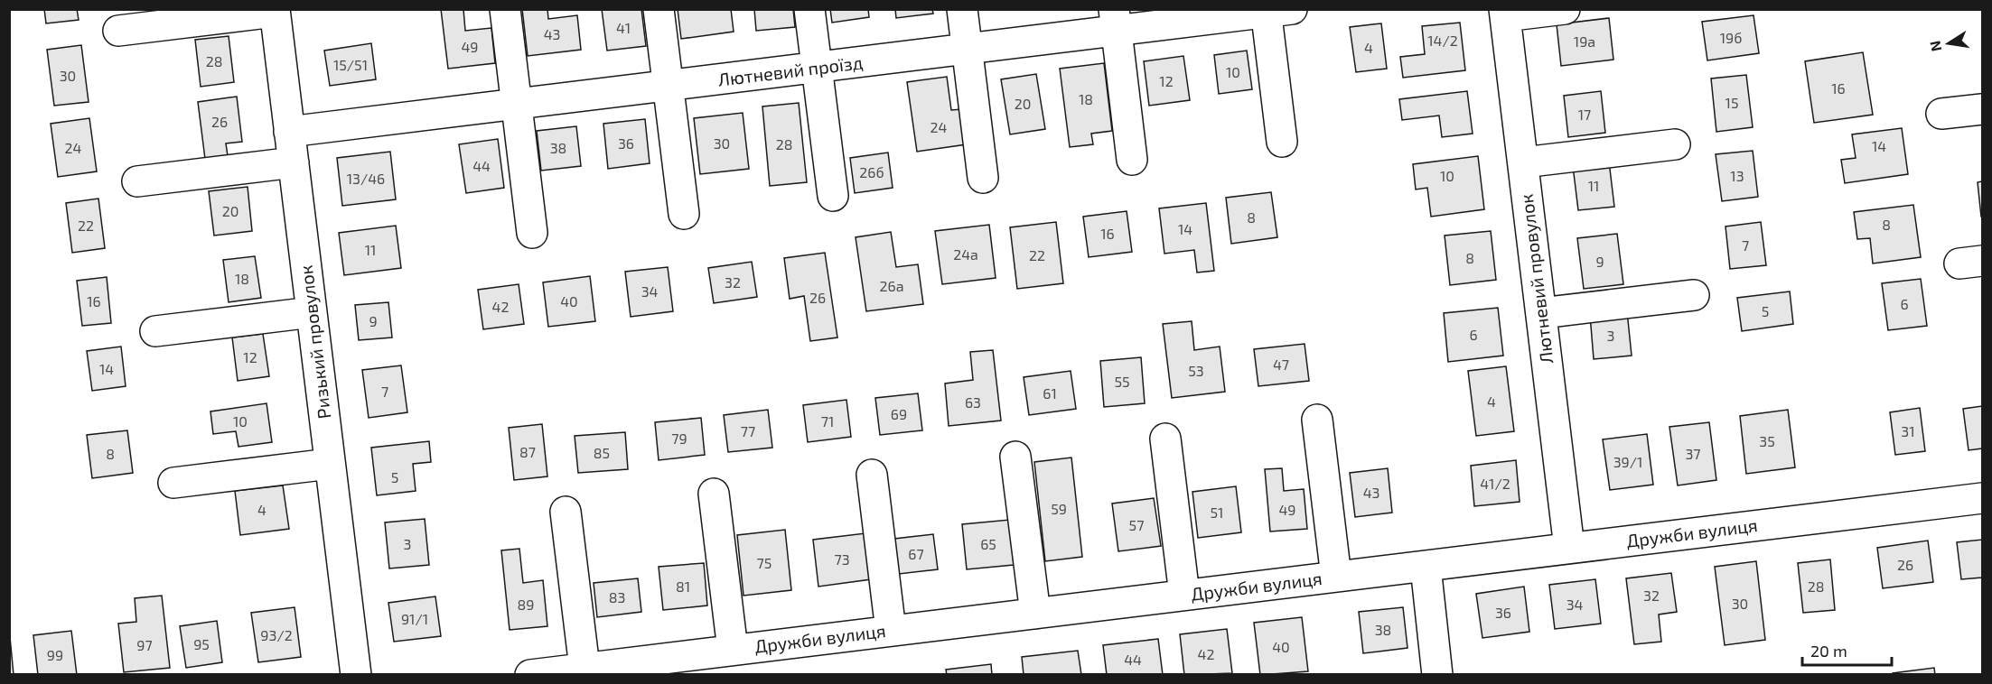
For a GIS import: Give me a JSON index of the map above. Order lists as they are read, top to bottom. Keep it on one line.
{"streets":{"street":["Лютневий проїзд","Лютневий провулок","Ризький провулок","Дружби вулиця"]},"crossings":[["Лютневий проїзд","Ризький провулок"],["Лютневий провулок","Дружби вулиця"]],"house_numbers":["41","43","19б","14/2","19а","49","4","28","15/51","10","30","12","16","18","15","20","17","26","24","36","30","28","14","24","38","44","26б","10","13","13/46","11","20","8","8","22","14","16","7","11","24а","22","8","9","18","32","26а","34","26","16","40","6","42","5","9","6","3","12","47","14","53","55","7","61","4","63","69","10","71","77","31","79","35","87","85","8","37","39/1","5","41/2","43","59","4","49","51","57","3","65","67","73","75","26","81","28","32","83","30","89","34","36","91/1","38","93/2","95","97","40","42","99","44"],"scale_bar":"20 m","north":"left"}
